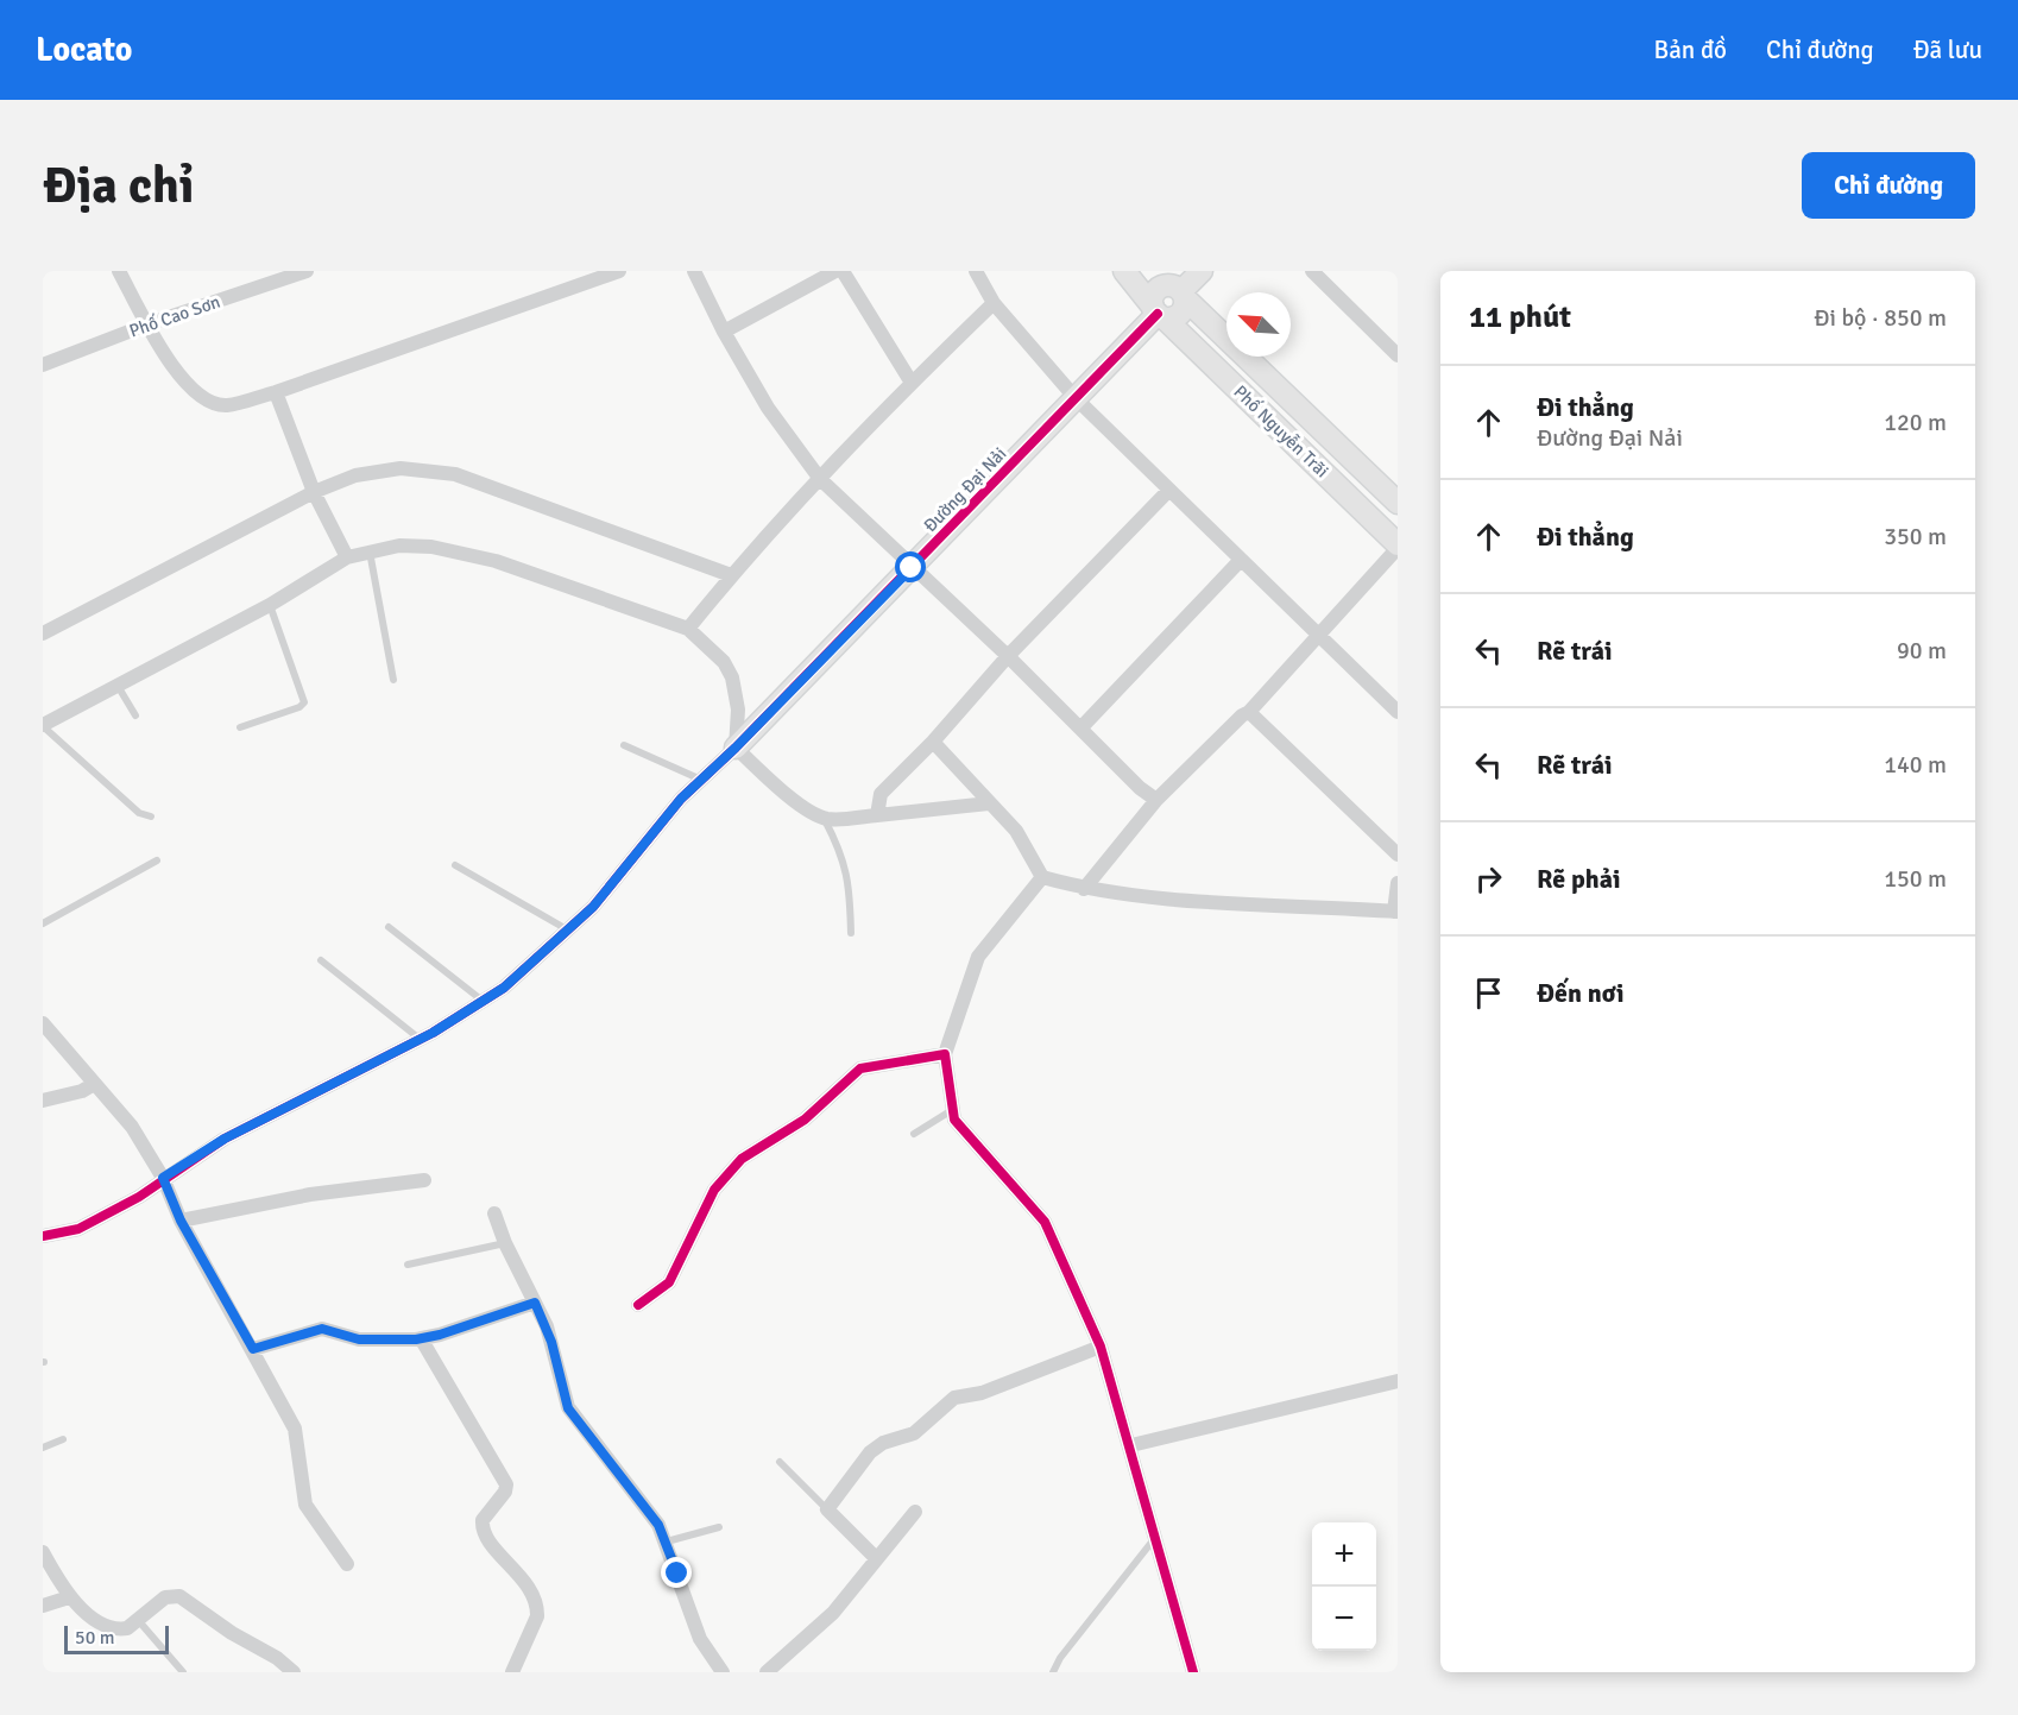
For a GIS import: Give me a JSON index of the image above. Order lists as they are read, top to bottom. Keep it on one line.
{"streets":{"street":["Phố Cao Sơn","Phố Nguyễn Trãi","Đường Đại Nải"]},"crossings":[["Phố Nguyễn Trãi","Đường Đại Nải"]],"scale_bar":"50 m","north":"top left","page":{"header":"Locato","nav":["Bản đồ","Chỉ đường","Đã lưu"],"buttons":"Chỉ đường","title":"Địa chỉ","heading":["11 phút","Đi bộ · 850 m"],"list":[["Đi thẳng","Đường Đại Nải","120 m"],["Đi thẳng","350 m"],["Rẽ trái","90 m"],["Rẽ trái","140 m"],["Rẽ phải","150 m"],"Đến nơi"],"map_buttons":["+","−"],"scale":"50 m"}}
